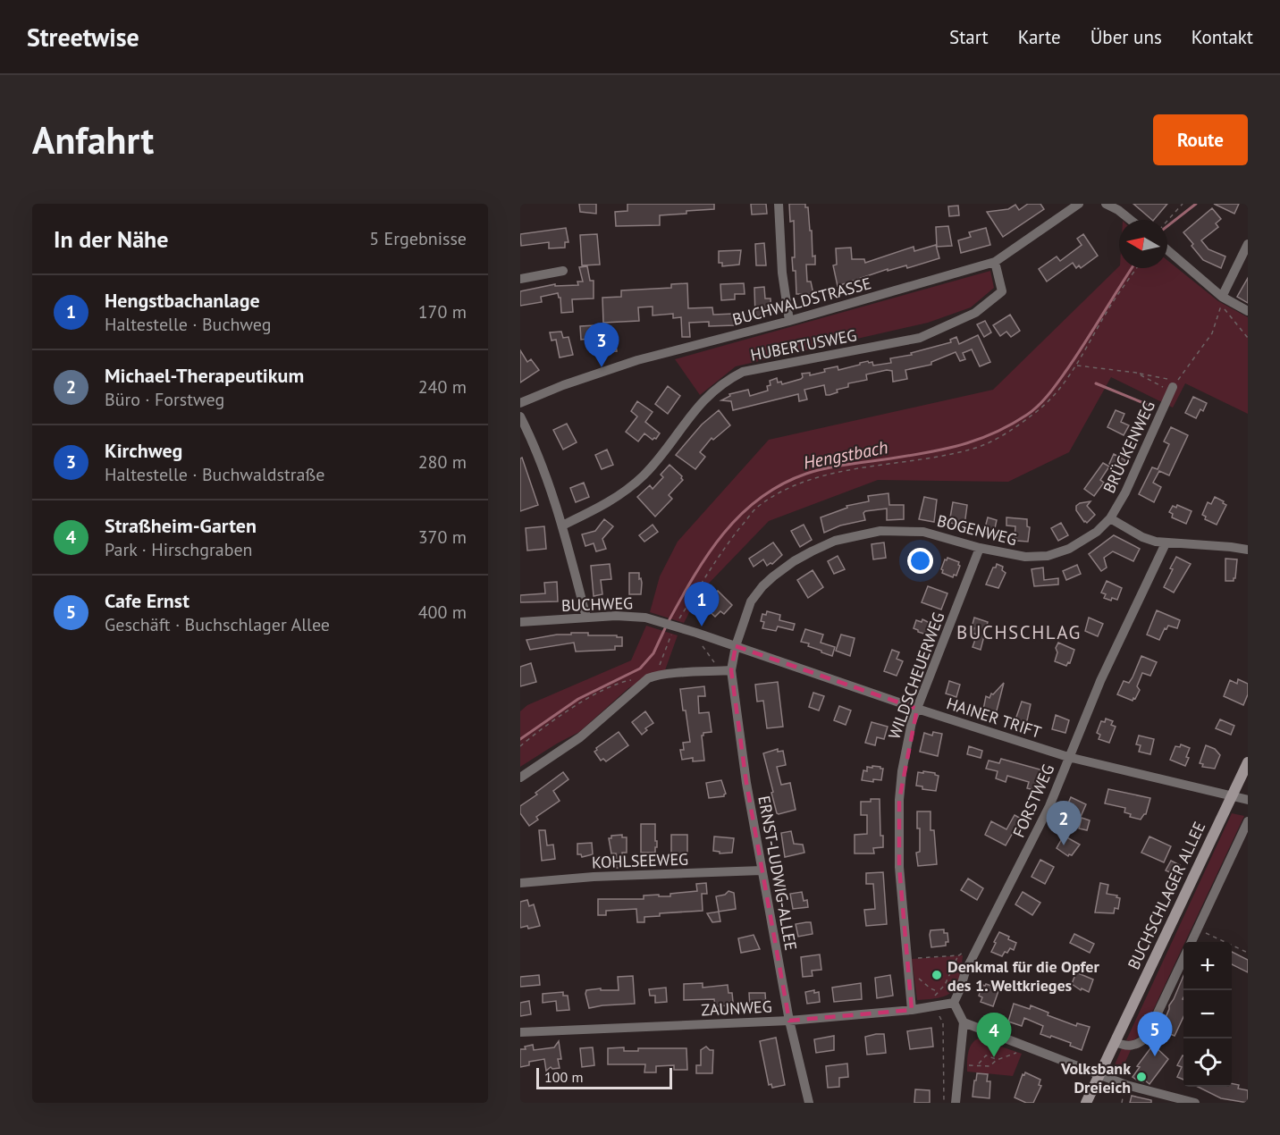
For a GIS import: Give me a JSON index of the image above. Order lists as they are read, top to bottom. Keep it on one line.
{"streets":{"main road":["BUCHSCHLAGER ALLEE"],"street":["BUCHWALDSTRASSE","HUBERTUSWEG","BRÜCKENWEG","BOGENWEG","BUCHWEG","WILDSCHEUERWEG","HAINER TRIFT","FORSTWEG","KOHLSEEWEG","ERNST-LUDWIG-ALLEE","ZAUNWEG"]},"crossings":[["BUCHWALDSTRASSE","HUBERTUSWEG"],["BRÜCKENWEG","BOGENWEG"],["BOGENWEG","BUCHWEG"],["BOGENWEG","WILDSCHEUERWEG"],["BOGENWEG","HAINER TRIFT"],["BOGENWEG","ERNST-LUDWIG-ALLEE"],["BUCHWEG","HAINER TRIFT"],["BUCHWEG","ERNST-LUDWIG-ALLEE"],["WILDSCHEUERWEG","HAINER TRIFT"],["WILDSCHEUERWEG","ZAUNWEG"],["HAINER TRIFT","FORSTWEG"],["HAINER TRIFT","ERNST-LUDWIG-ALLEE"],["HAINER TRIFT","BUCHSCHLAGER ALLEE"],["FORSTWEG","ZAUNWEG"],["KOHLSEEWEG","ERNST-LUDWIG-ALLEE"],["ERNST-LUDWIG-ALLEE","ZAUNWEG"]],"districts":["BUCHSCHLAG"],"water":["Hengstbach"],"places":["Denkmal für die Opfer des 1. Weltkrieges","Volksbank Dreieich"],"scale_bar":"100 m","north":"left","page":{"header":"Streetwise","nav":["Start","Karte","Über uns","Kontakt"],"buttons":"Route","title":"Anfahrt","heading":["In der Nähe","5 Ergebnisse"],"list":[{"mark":"1","name":"Hengstbachanlage","note":"Haltestelle · Buchweg","value":"170 m"},{"mark":"2","name":"Michael-Therapeutikum","note":"Büro · Forstweg","value":"240 m"},{"mark":"3","name":"Kirchweg","note":"Haltestelle · Buchwaldstraße","value":"280 m"},{"mark":"4","name":"Straßheim-Garten","note":"Park · Hirschgraben","value":"370 m"},{"mark":"5","name":"Cafe Ernst","note":"Geschäft · Buchschlager Allee","value":"400 m"}],"pins":["3","1","2","5","4"],"map_buttons":["+","−"],"scale":"100 m"}}
